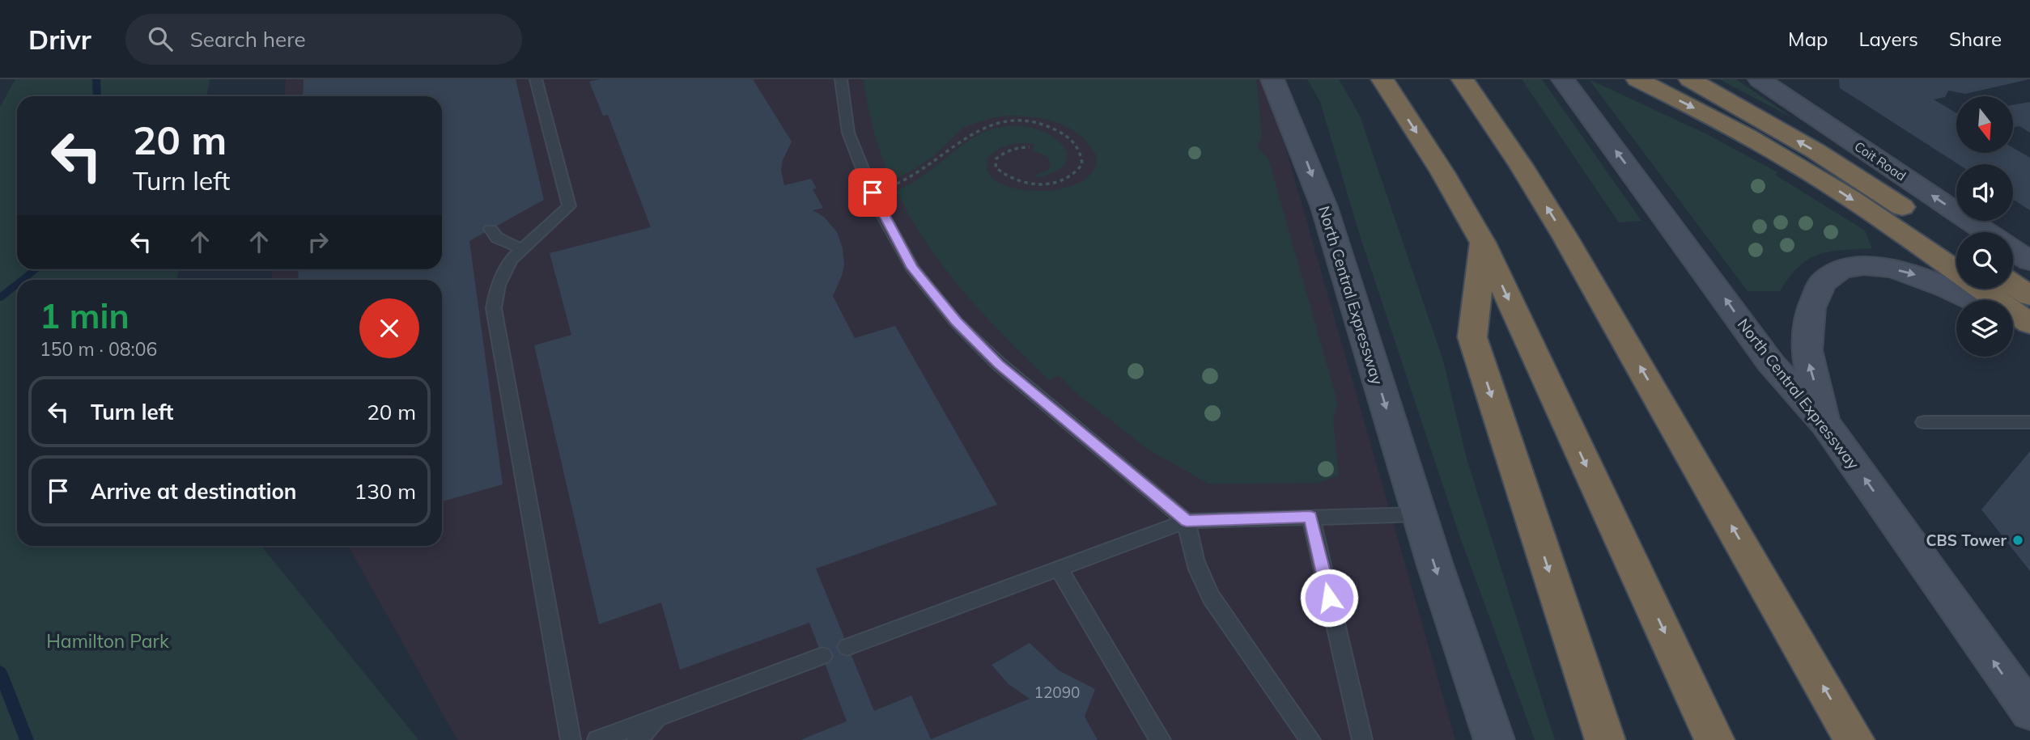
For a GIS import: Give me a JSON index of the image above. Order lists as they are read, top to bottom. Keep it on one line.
{"streets":{"main road":["Coit Road","North Central Expressway"]},"one_way":["Coit Road"],"parks":["Hamilton Park"],"places":["CBS Tower"],"house_numbers":["12090"],"north":"bottom","page":{"header":"Drivr","search":"Search here","nav":["Map","Layers","Share"],"turn":["20 m","Turn left"],"heading":["1 min","150 m · 08:06"],"list":[{"name":"Turn left","value":"20 m"},{"name":"Arrive at destination","value":"130 m"}]}}
